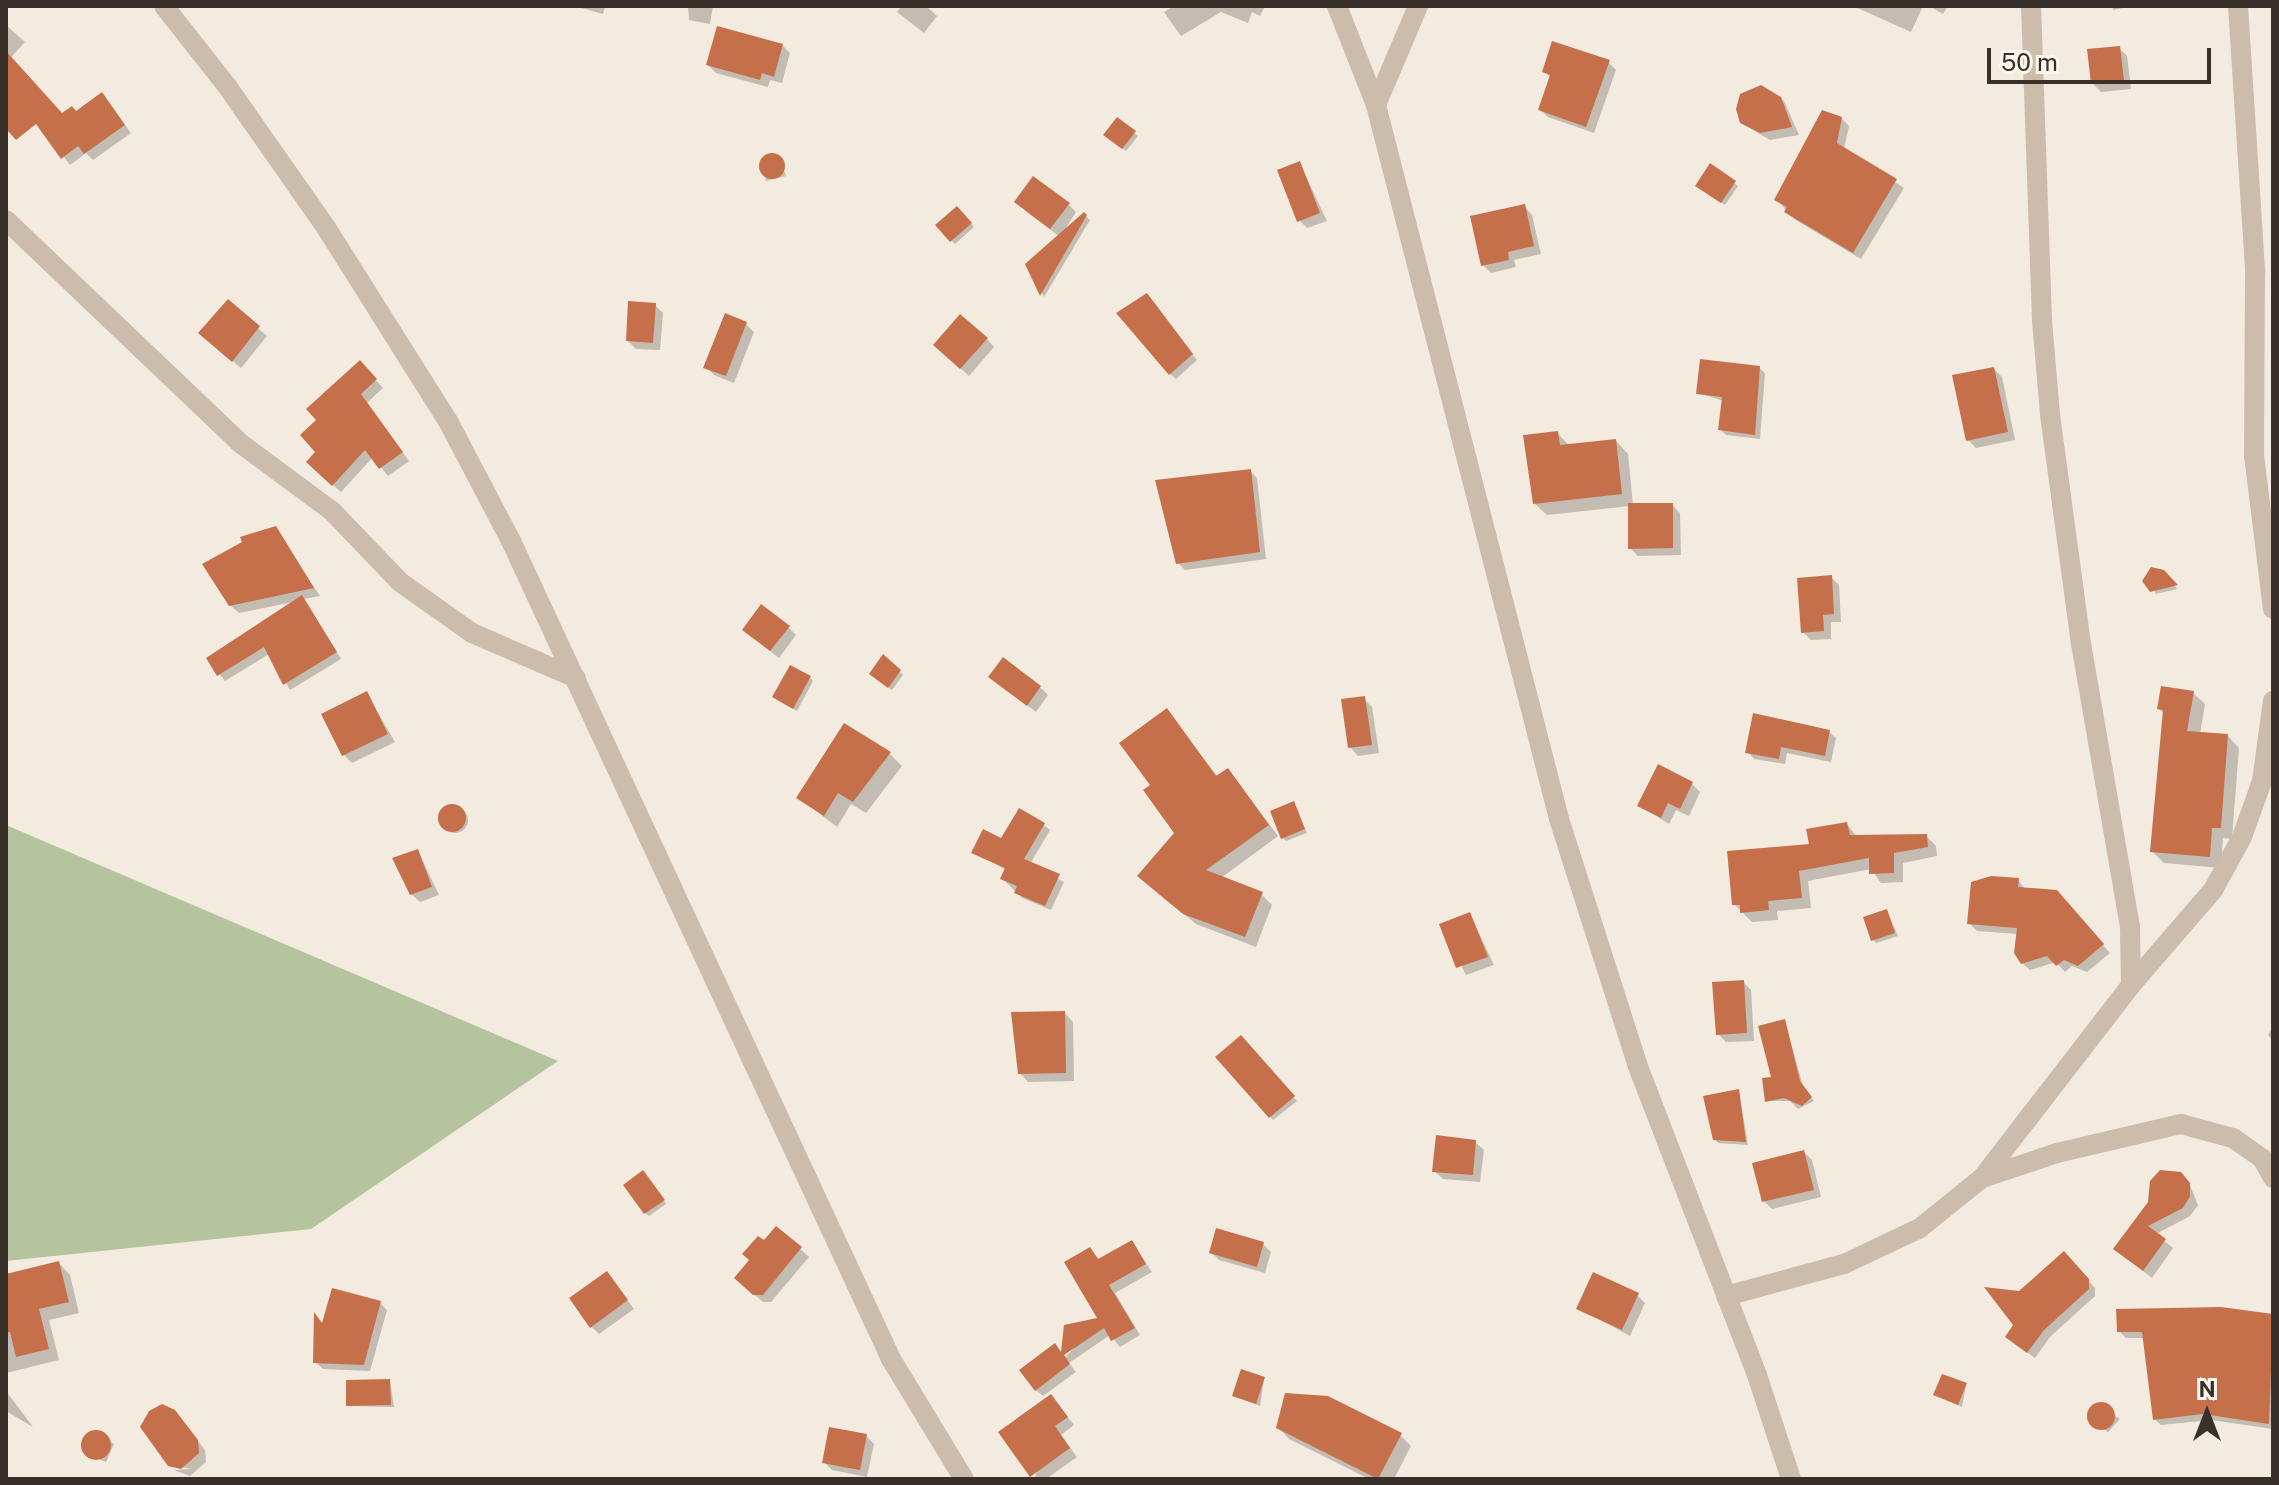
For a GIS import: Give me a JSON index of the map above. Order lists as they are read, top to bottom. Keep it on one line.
{"scale_bar":"50 m","north":"top"}
